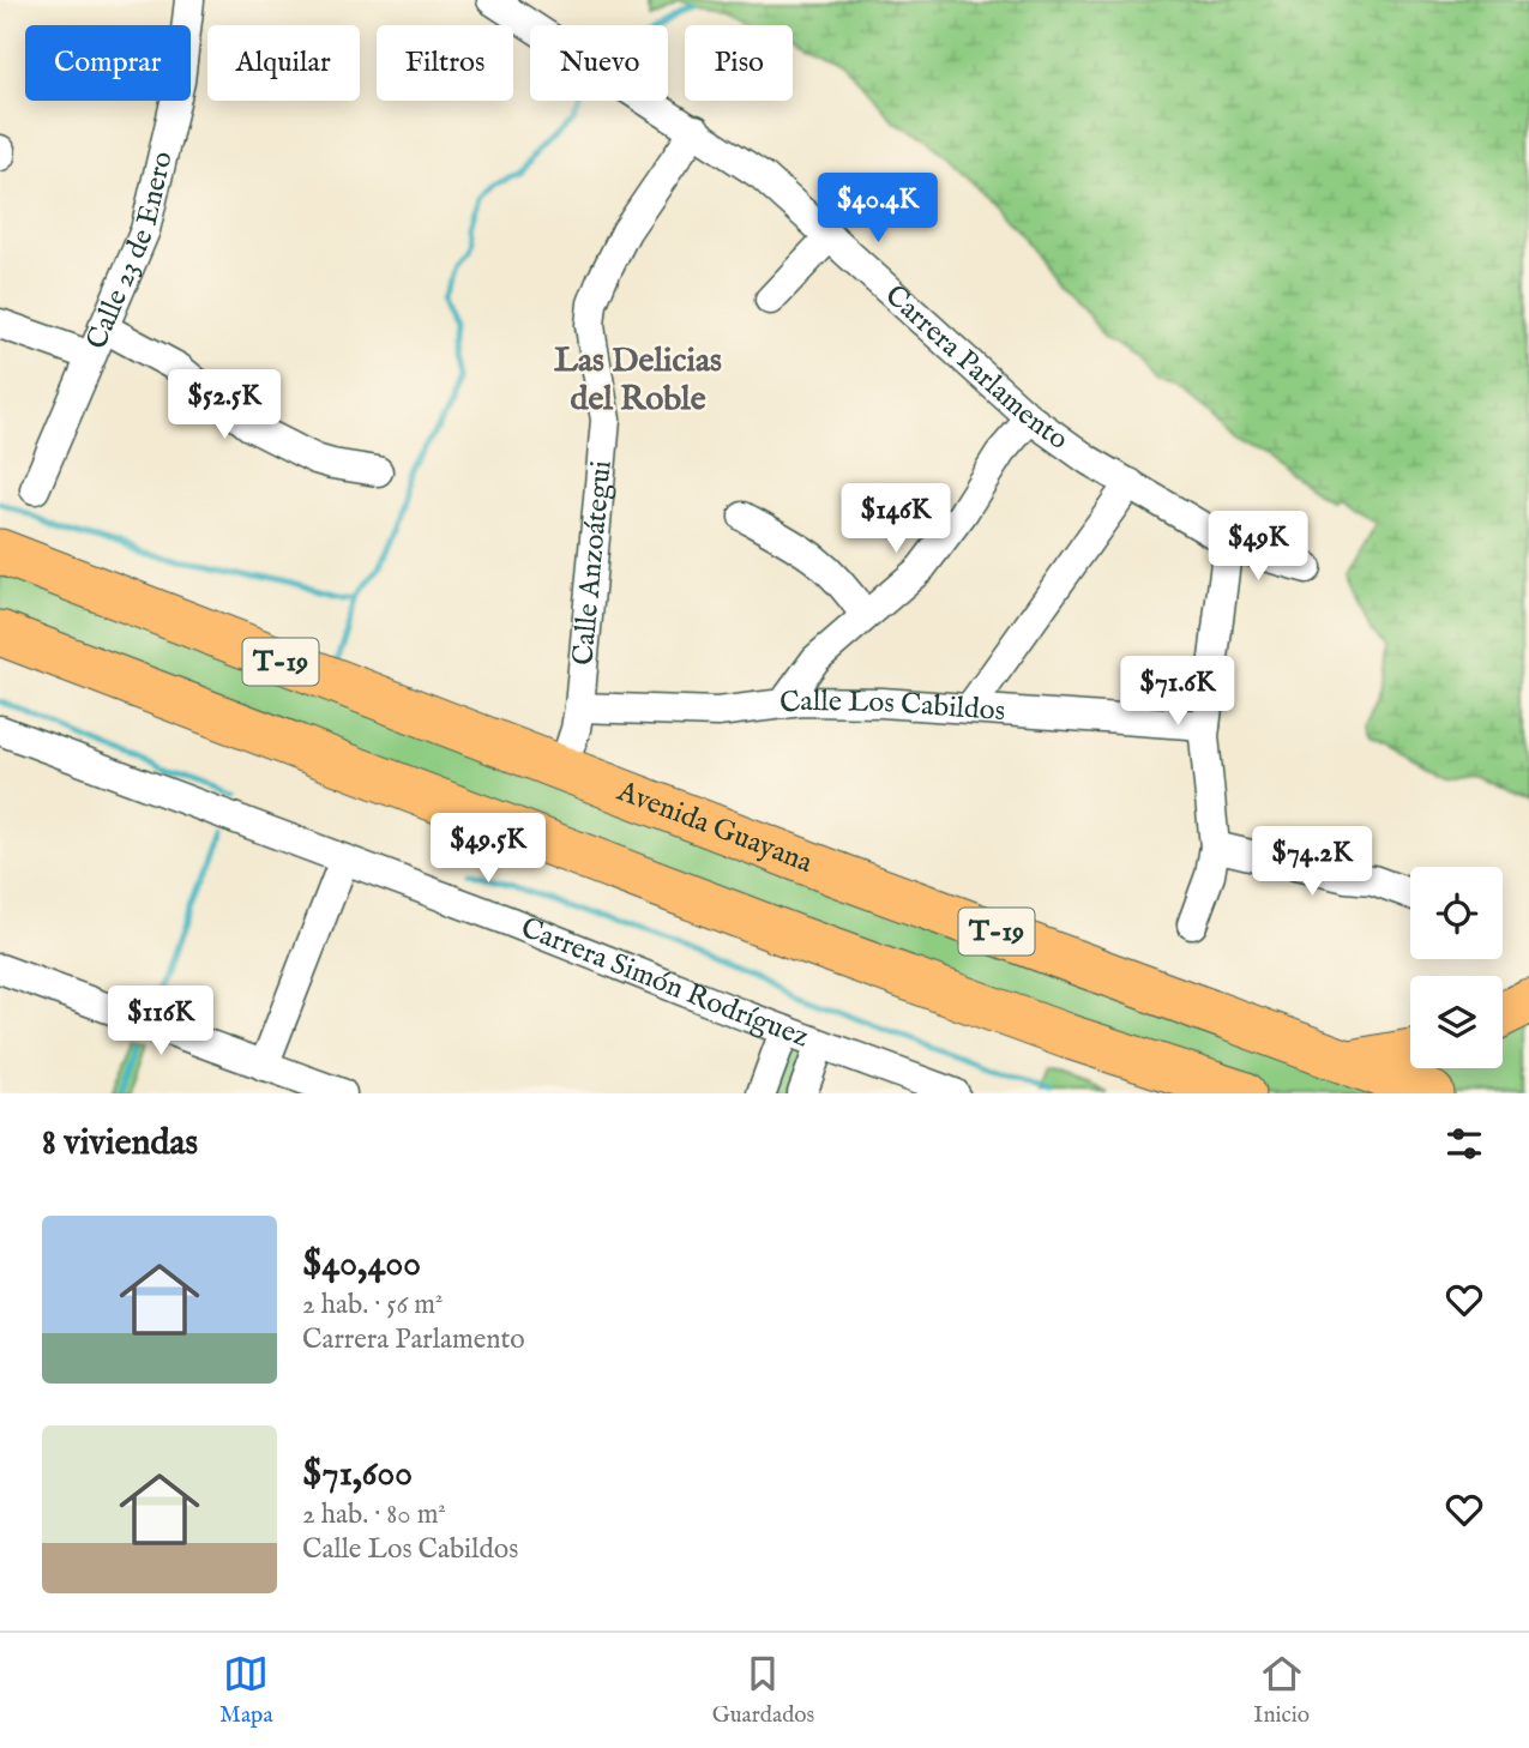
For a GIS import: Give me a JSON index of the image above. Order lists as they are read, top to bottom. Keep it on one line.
{"streets":{"highway":["T-19","Avenida Guayana"],"street":["Calle 23 de Enero","Carrera Parlamento","Calle Anzoátegui","Calle Los Cabildos","Carrera Simón Rodríguez"]},"crossings":[["Carrera Parlamento","Calle Anzoátegui"],["Calle Anzoátegui","Calle Los Cabildos"],["Calle Anzoátegui","Avenida Guayana"]],"districts":["Las Delicias del Roble"],"page":{"chip":["Comprar","Alquilar","Filtros","Nuevo","Piso"],"price":["$40.4K","$52.5K","$146K","$49K","$71.6K","$49.5K","$74.2K","$116K"],"heading":"8 viviendas","list":[{"name":"$40,400","note":"2 hab. · 56 m² · Carrera Parlamento"},{"name":"$71,600","note":"2 hab. · 80 m² · Calle Los Cabildos"}],"tabs":["Mapa","Guardados","Inicio"]}}
